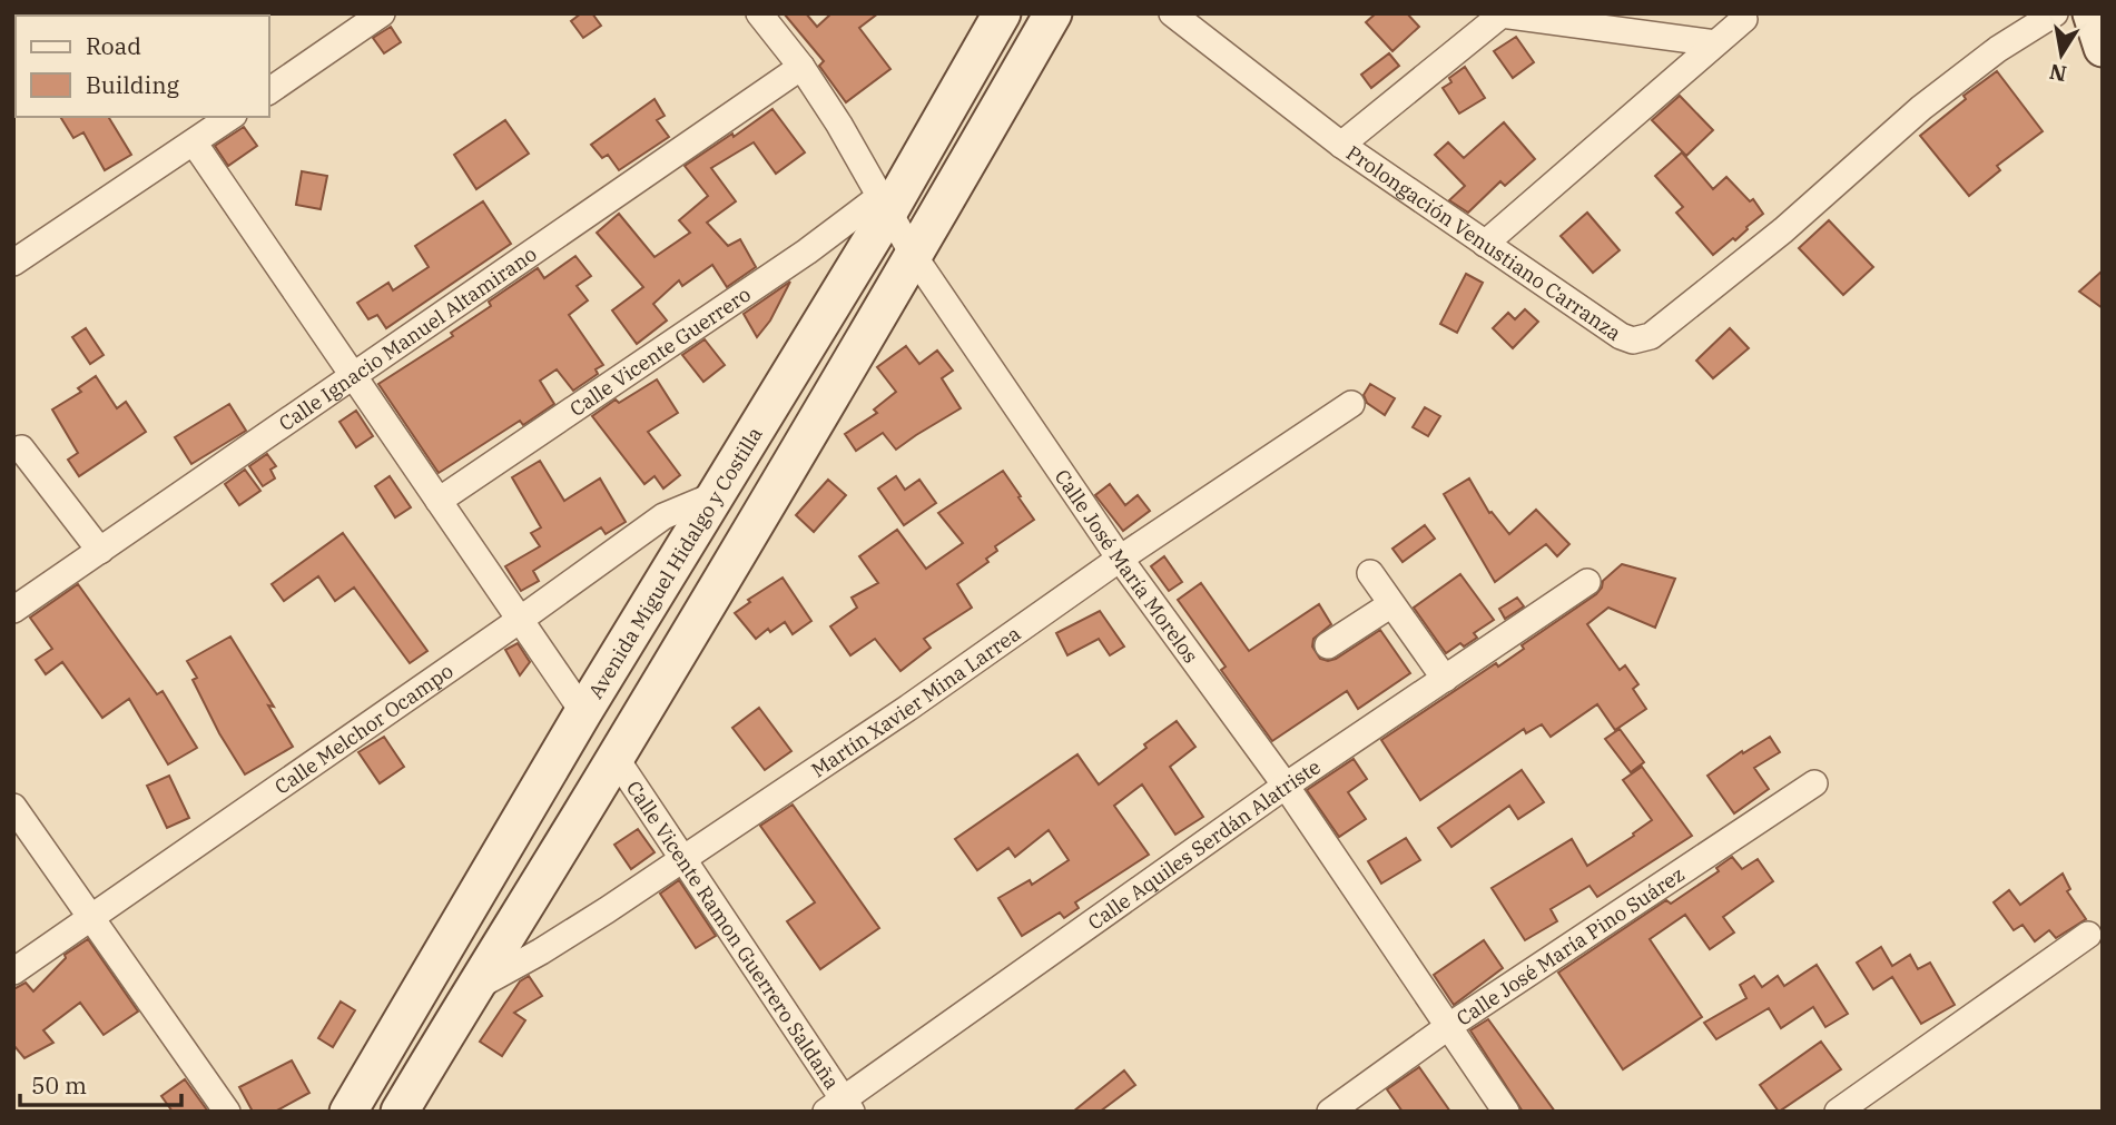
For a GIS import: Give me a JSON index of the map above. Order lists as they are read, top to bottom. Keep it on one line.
{"streets":{"main road":["Avenida Miguel Hidalgo y Costilla"],"street":["Prolongación Venustiano Carranza","Calle Ignacio Manuel Altamirano","Calle Vicente Guerrero","Calle José María Morelos","Martín Xavier Mina Larrea","Calle Melchor Ocampo","Calle Aquiles Serdán Alatriste","Calle Vicente Ramon Guerrero Saldaña","Calle José María Pino Suárez"]},"crossings":[["Calle Ignacio Manuel Altamirano","Calle José María Morelos"],["Calle Vicente Guerrero","Avenida Miguel Hidalgo y Costilla"],["Calle Vicente Guerrero","Calle José María Morelos"],["Avenida Miguel Hidalgo y Costilla","Calle José María Morelos"],["Avenida Miguel Hidalgo y Costilla","Calle Melchor Ocampo"],["Calle José María Morelos","Martín Xavier Mina Larrea"],["Calle José María Morelos","Calle Aquiles Serdán Alatriste"],["Calle José María Morelos","Calle José María Pino Suárez"],["Martín Xavier Mina Larrea","Calle Vicente Ramon Guerrero Saldaña"],["Calle Aquiles Serdán Alatriste","Calle Vicente Ramon Guerrero Saldaña"]],"legend":["Road","Building"],"scale_bar":"50 m","north":"bottom"}
